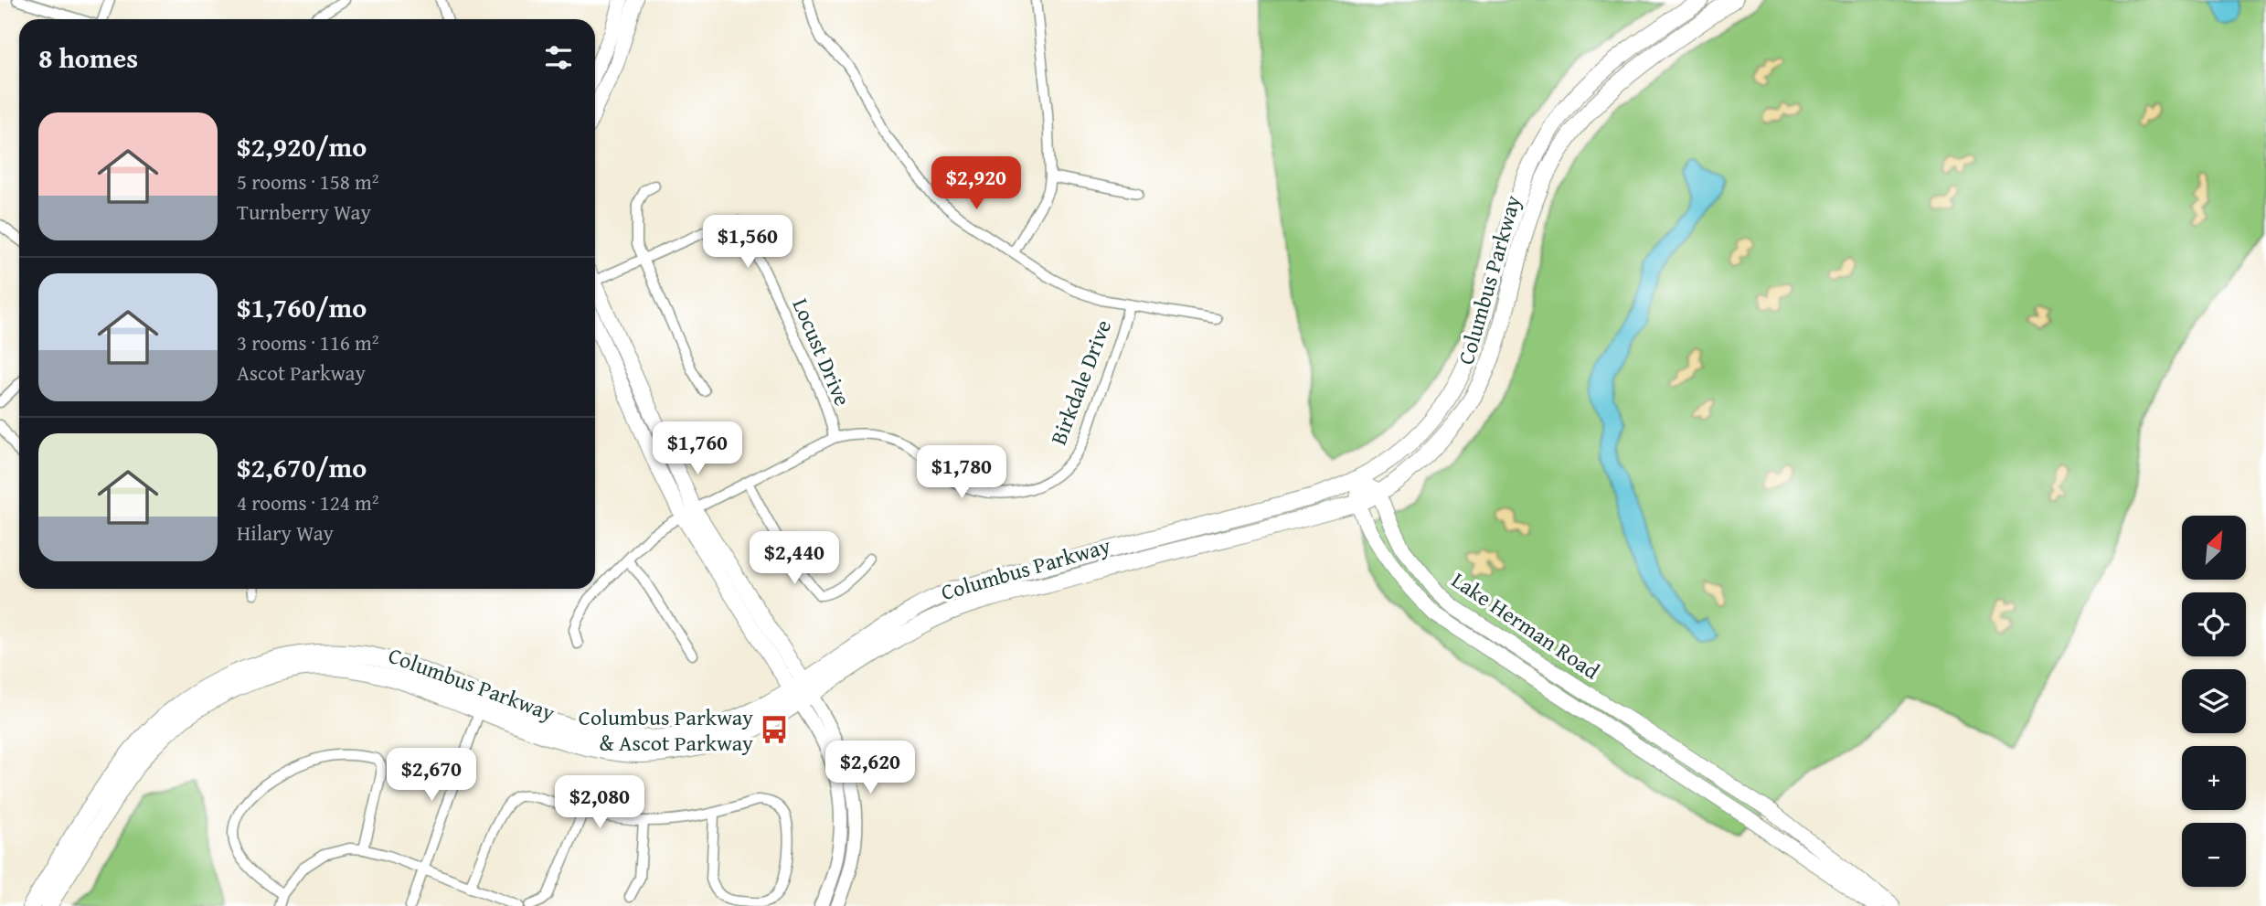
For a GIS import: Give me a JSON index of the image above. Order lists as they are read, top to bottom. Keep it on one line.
{"streets":{"main road":["Columbus Parkway","Lake Herman Road"],"street":["Locust Drive","Birkdale Drive"]},"crossings":[["Columbus Parkway","Lake Herman Road"],["Locust Drive","Birkdale Drive"]],"places":{"bus stop":["Columbus Parkway & Ascot Parkway"]},"north":"top right","page":{"heading":"8 homes","list":[{"name":"$2,920/mo","note":"5 rooms · 158 m² · Turnberry Way"},{"name":"$1,760/mo","note":"3 rooms · 116 m² · Ascot Parkway"},{"name":"$2,670/mo","note":"4 rooms · 124 m² · Hilary Way"}],"price":["$2,920","$1,560","$1,760","$1,780","$2,440","$2,620","$2,670","$2,080"],"map_buttons":["+","−"]}}
